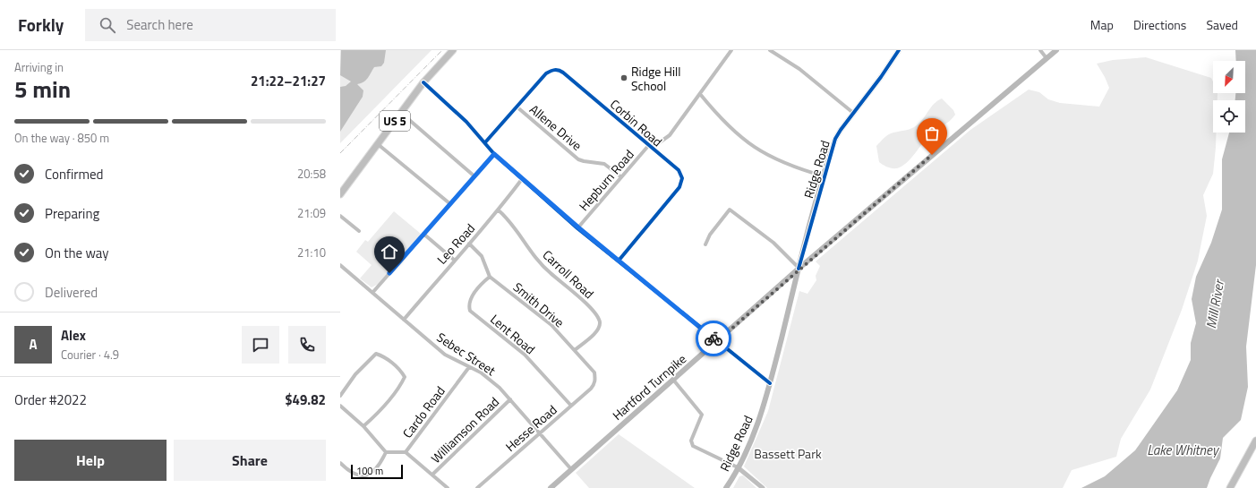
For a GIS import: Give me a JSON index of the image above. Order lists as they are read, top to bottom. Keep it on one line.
{"streets":{"main road":["US 5","Ridge Road","Hartford Turnpike"],"street":["Corbin Road","Allene Drive","Hepburn Road","Leo Road","Carroll Road","Smith Drive","Lent Road","Sebec Street","Cardo Road","Hesse Road","Williamson Road"]},"crossings":[["Corbin Road","Allene Drive"],["Corbin Road","Hepburn Road"],["Allene Drive","Hepburn Road"],["Ridge Road","Hartford Turnpike"],["Leo Road","Carroll Road"],["Leo Road","Sebec Street"],["Carroll Road","Smith Drive"],["Smith Drive","Lent Road"],["Smith Drive","Hesse Road"],["Lent Road","Hesse Road"],["Sebec Street","Hartford Turnpike"],["Sebec Street","Cardo Road"],["Sebec Street","Hesse Road"],["Sebec Street","Williamson Road"]],"water":["Mill River","Lake Whitney"],"parks":["Bassett Park"],"places":["Ridge Hill School"],"scale_bar":"100 m","north":"bottom left","page":{"header":"Forkly","search":"Search here","nav":["Map","Directions","Saved"],"heading":["5 min","Arriving in","21:22–21:27"],"panel":["Alex","Courier · 4.9","Order #2022","$49.82"],"bar":"On the way · 850 m","list":[["Confirmed","20:58"],["Preparing","21:09"],["On the way","21:10"],"Delivered"],"round":"A","buttons":["Help","Share"],"scale":"100 m"}}
